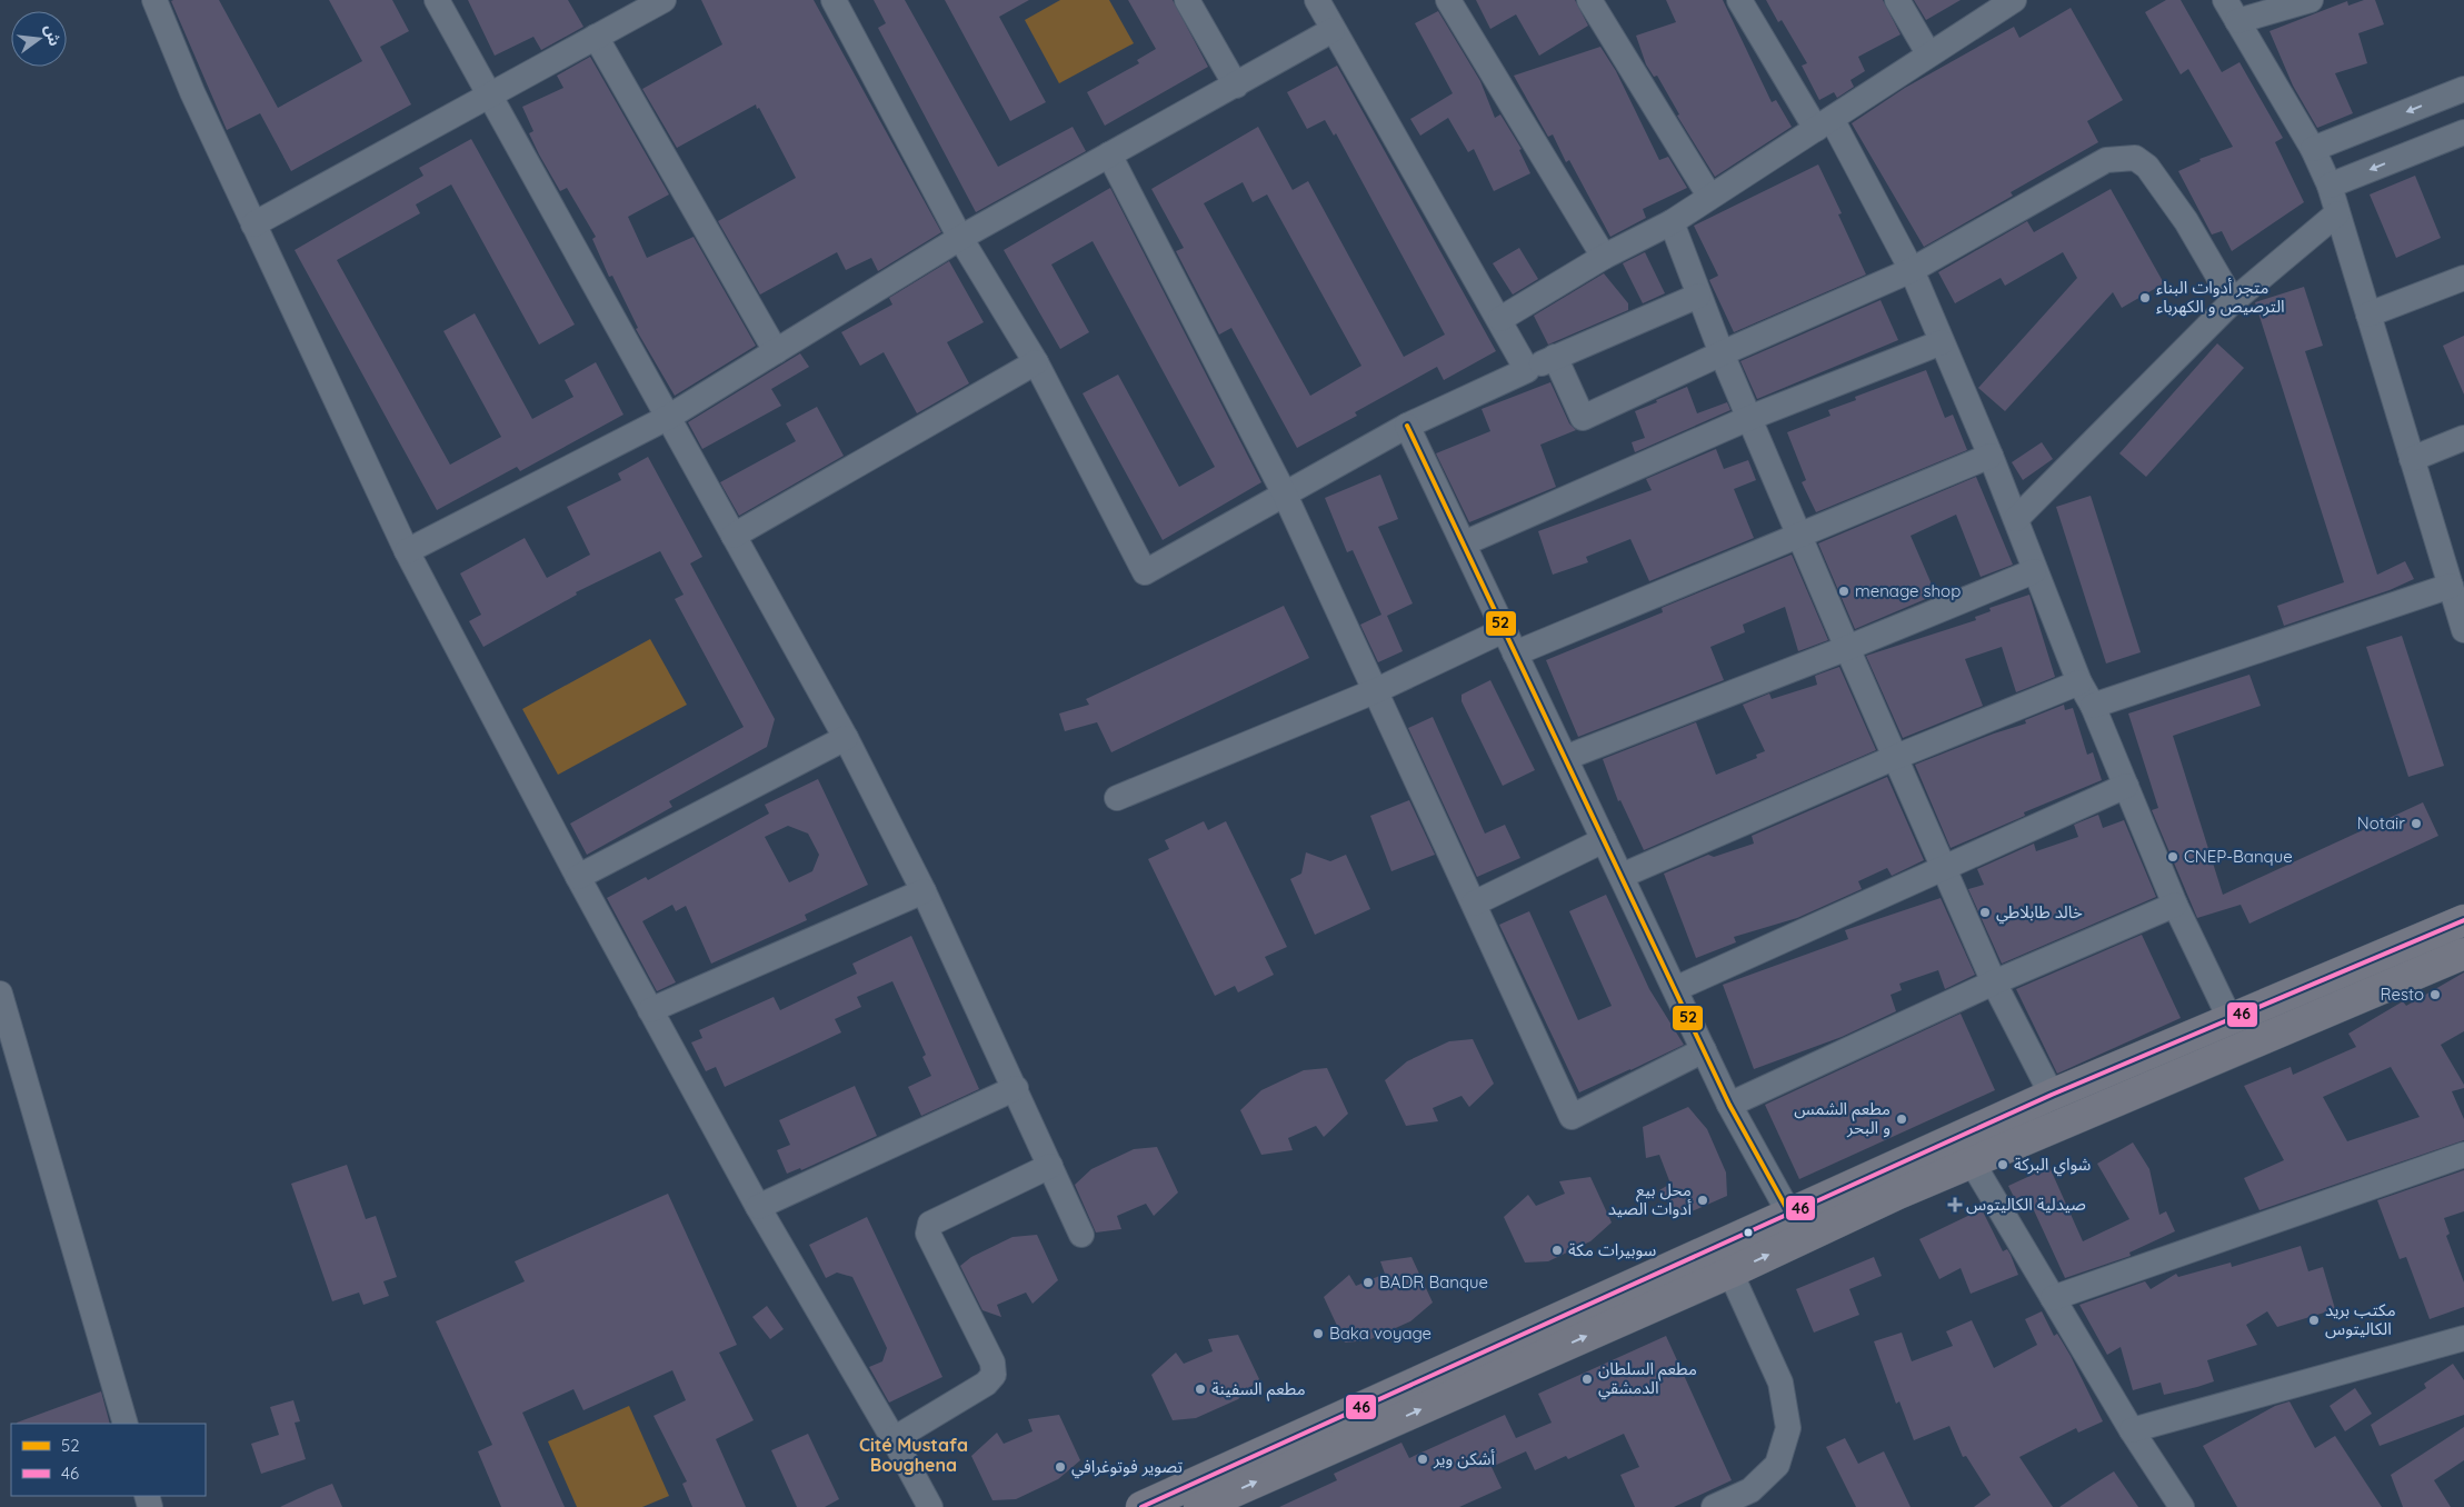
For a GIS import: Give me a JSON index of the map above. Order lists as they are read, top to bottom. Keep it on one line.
{"districts":["Cité Mustafa Boughena"],"places":{"other":["متجر أدوات البناء الترصيص و الكهرباء","menage shop","Notair","CNEP-Banque","خالد طابلاطي","Resto","مطعم الشمس و البحر","شواي البركة","محل بيع أدوات الصيد","سوبيرات مكة","BADR Banque","مكتب بريد الكاليتوس","Baka voyage","مطعم السلطان الدمشقي","مطعم السفينة","أشكن وير","تصوير فوتوغرافي"],"health":["صيدلية الكاليتوس"]},"lines":["transit line 52","transit line 46"],"legend":["52","46"],"north":"right"}
